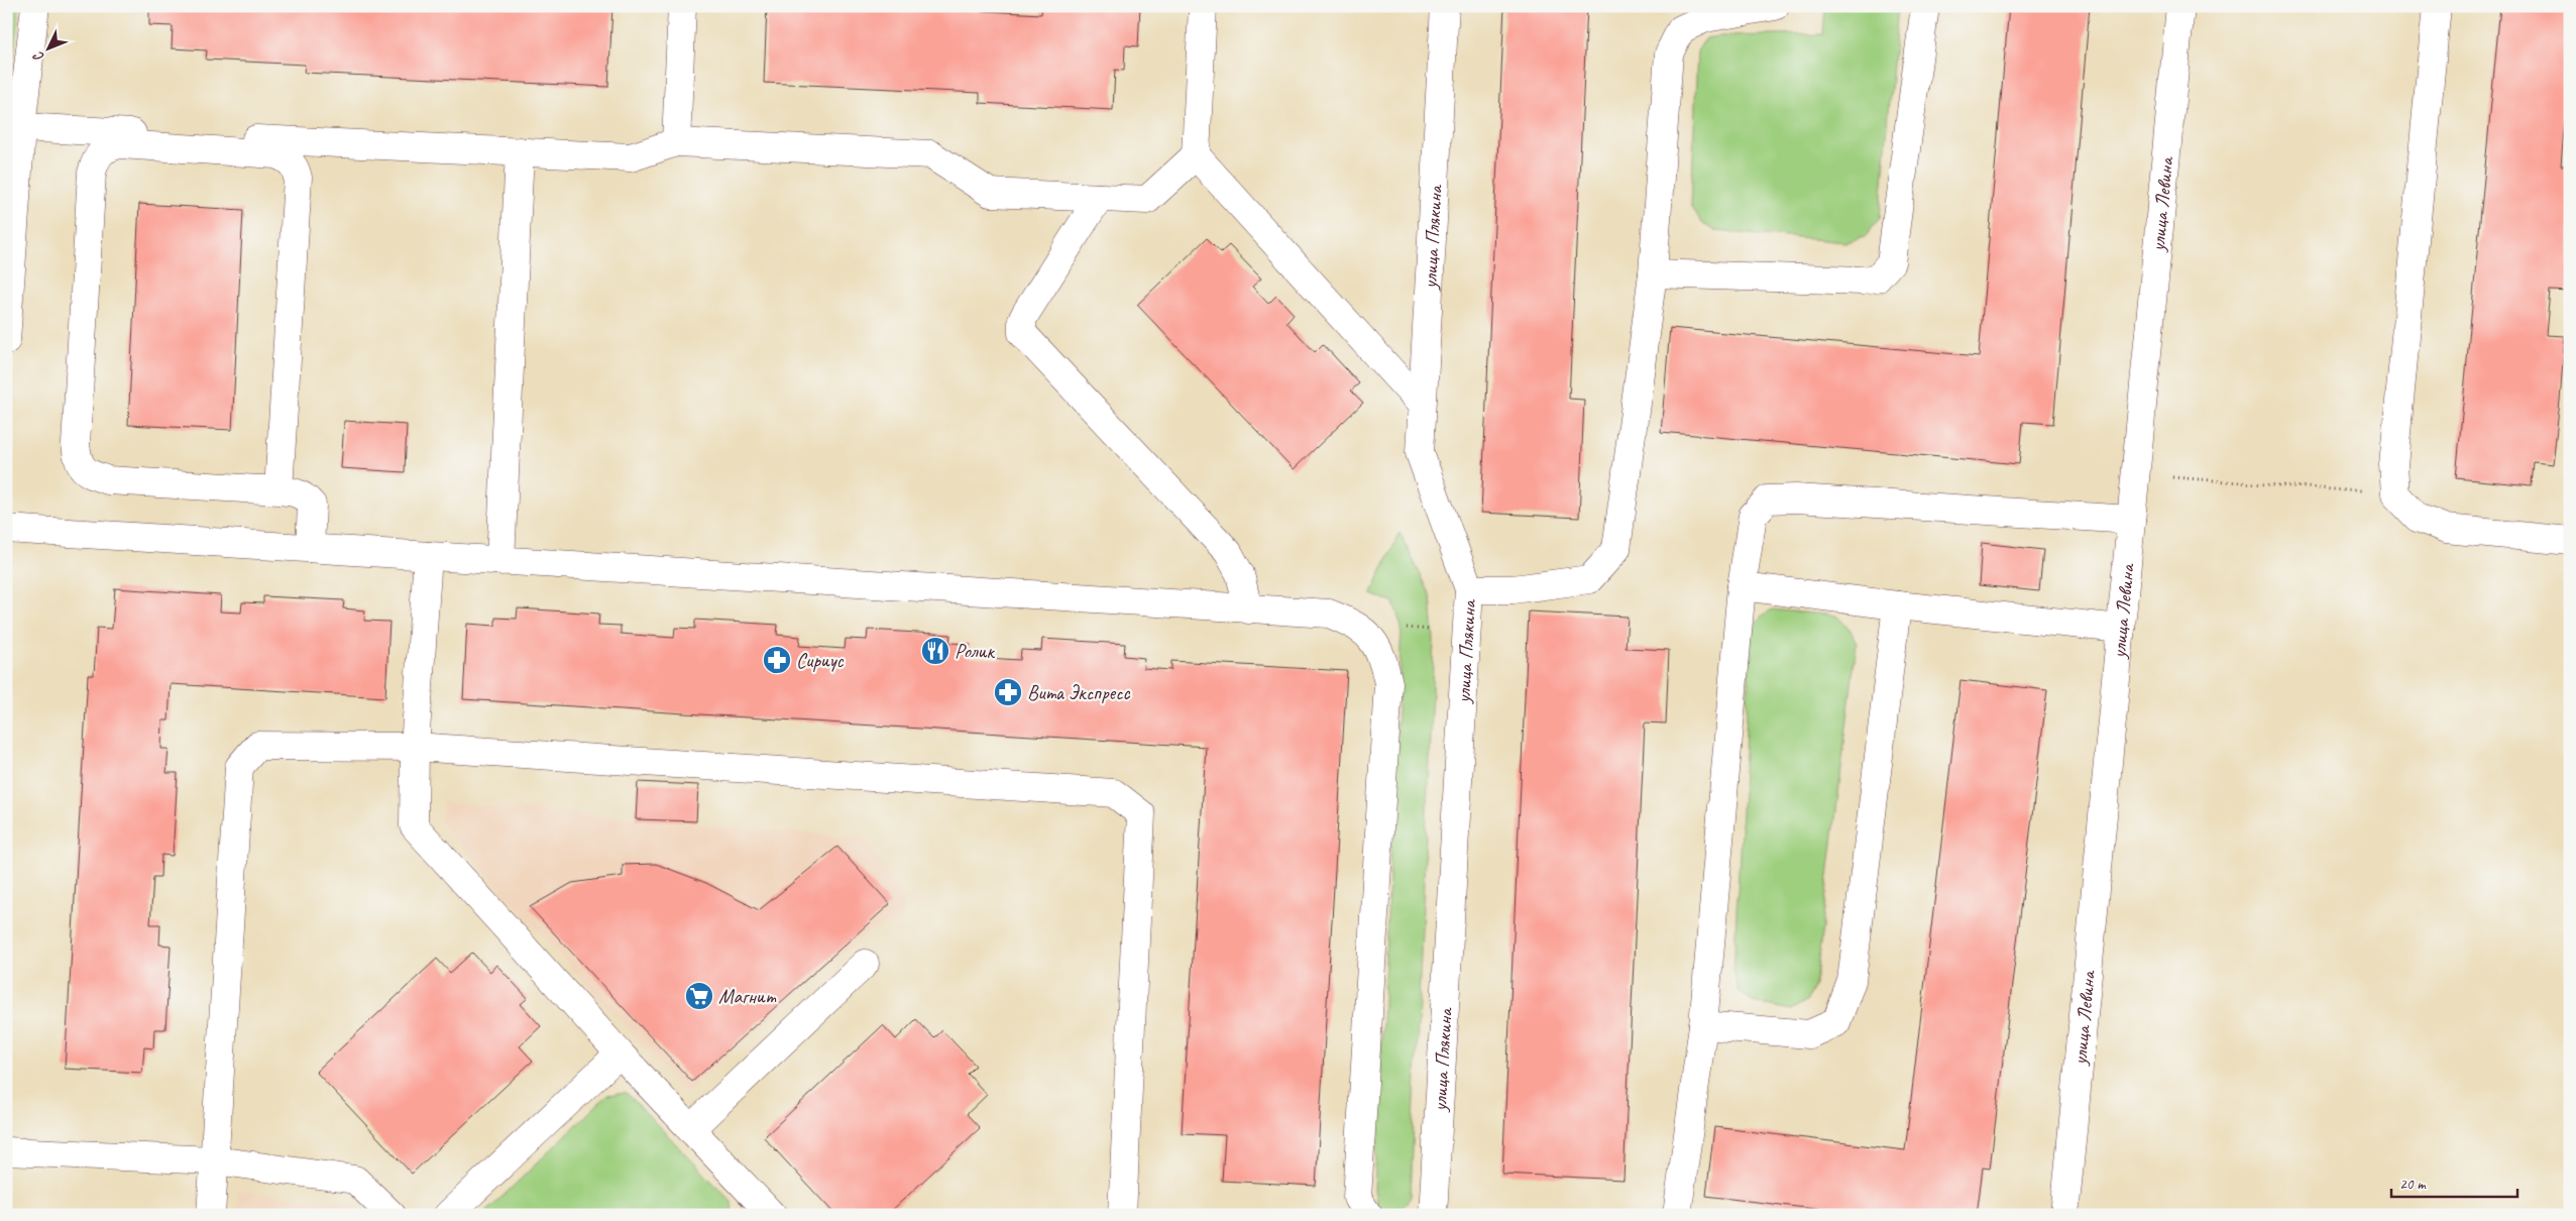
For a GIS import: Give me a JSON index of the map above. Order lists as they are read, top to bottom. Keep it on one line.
{"streets":{"street":["улица Левина","улица Плякина"]},"places":{"restaurant":["Ролик"],"pharmacy":["Сириус","Вита Экспресс"],"supermarket":["Магнит"]},"scale_bar":"20 m","north":"bottom left"}
